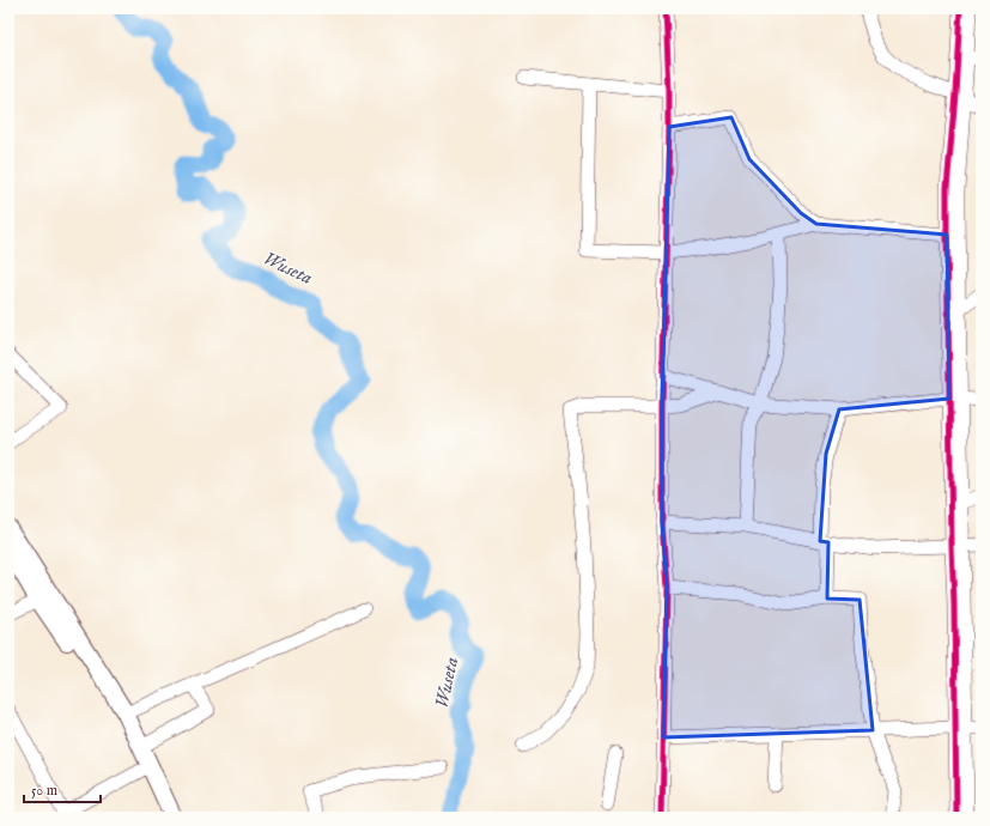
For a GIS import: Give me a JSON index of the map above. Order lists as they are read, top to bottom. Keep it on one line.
{"water":["Wuseta"],"scale_bar":"50 m"}
